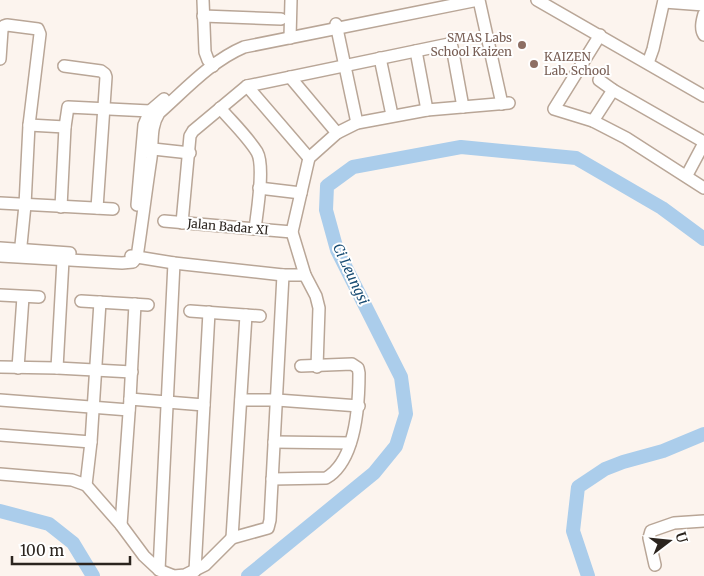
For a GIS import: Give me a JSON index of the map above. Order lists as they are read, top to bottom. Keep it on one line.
{"streets":{"street":["Jalan Badar XI"]},"water":["Ci Leungsi"],"places":["SMAS Labs School Kaizen","KAIZEN Lab. School"],"scale_bar":"100 m","north":"right"}
